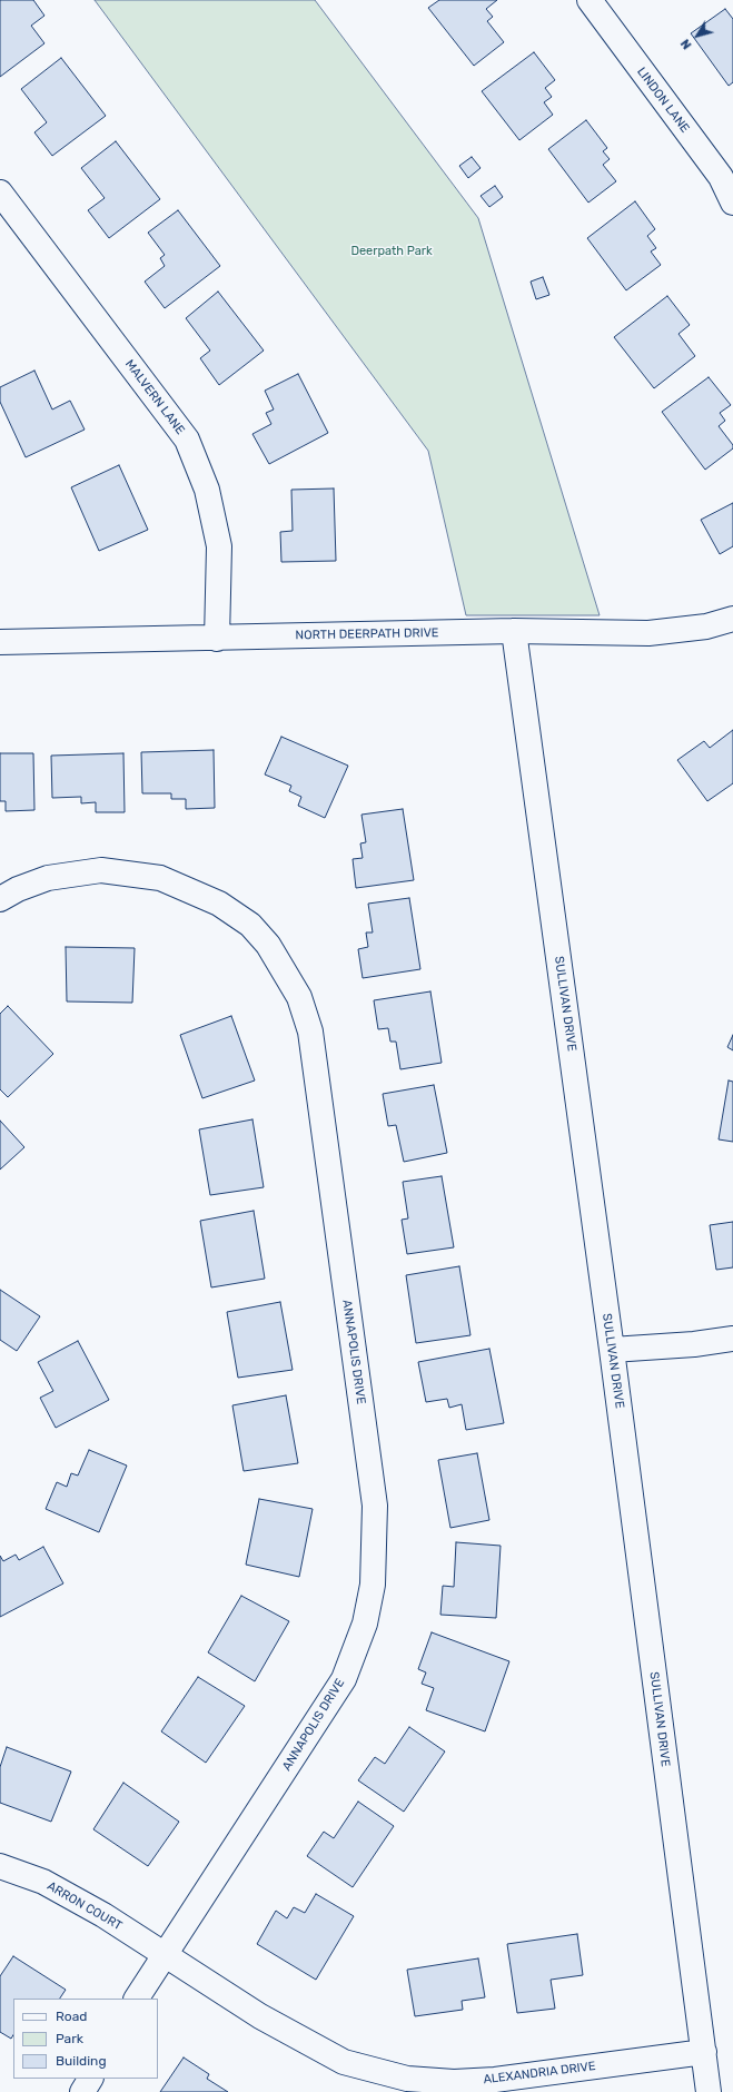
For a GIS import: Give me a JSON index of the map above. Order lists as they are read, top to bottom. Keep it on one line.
{"streets":{"street":["LINDON LANE","MALVERN LANE","NORTH DEERPATH DRIVE","SULLIVAN DRIVE","ANNAPOLIS DRIVE","ARRON COURT","ALEXANDRIA DRIVE"]},"crossings":[["MALVERN LANE","NORTH DEERPATH DRIVE"],["NORTH DEERPATH DRIVE","SULLIVAN DRIVE"],["SULLIVAN DRIVE","ALEXANDRIA DRIVE"],["ANNAPOLIS DRIVE","ARRON COURT"],["ANNAPOLIS DRIVE","ALEXANDRIA DRIVE"],["ARRON COURT","ALEXANDRIA DRIVE"]],"parks":["Deerpath Park"],"legend":["Road","Park","Building"],"north":"bottom left"}
